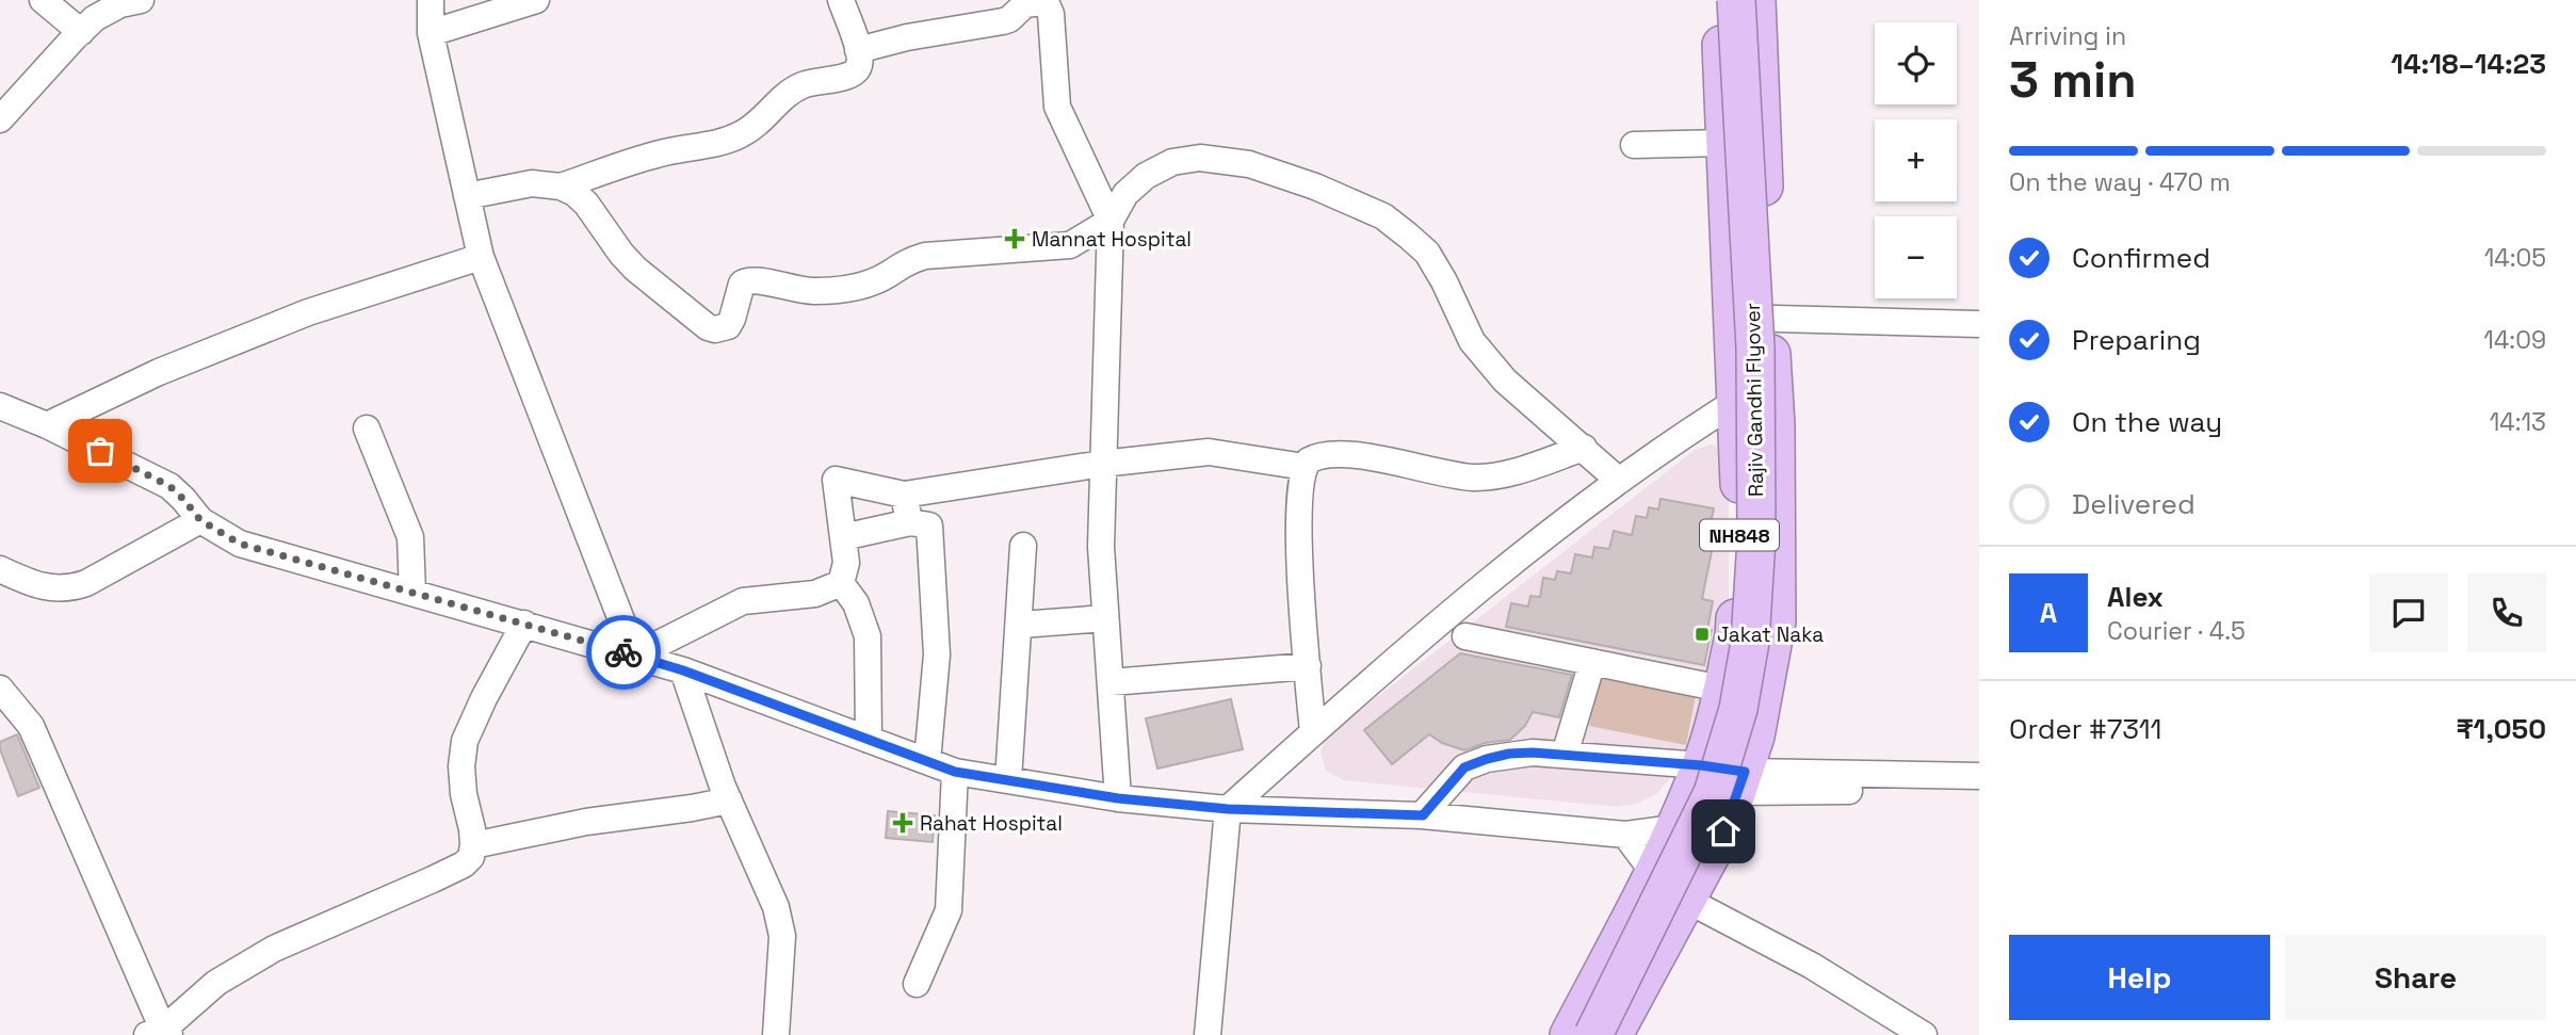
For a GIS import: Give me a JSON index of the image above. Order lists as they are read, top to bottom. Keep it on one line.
{"streets":{"highway":["Rajiv Gandhi Flyover","NH848"]},"places":{"health":["Mannat Hospital","Rahat Hospital"],"transit":["Jakat Naka"]},"page":{"heading":["3 min","Arriving in","14:18–14:23"],"panel":["Alex","Courier · 4.5","Order #7311","₹1,050"],"map_buttons":["+","−"],"bar":"On the way · 470 m","list":[["Confirmed","14:05"],["Preparing","14:09"],["On the way","14:13"],"Delivered"],"round":"A","buttons":["Help","Share"]}}
